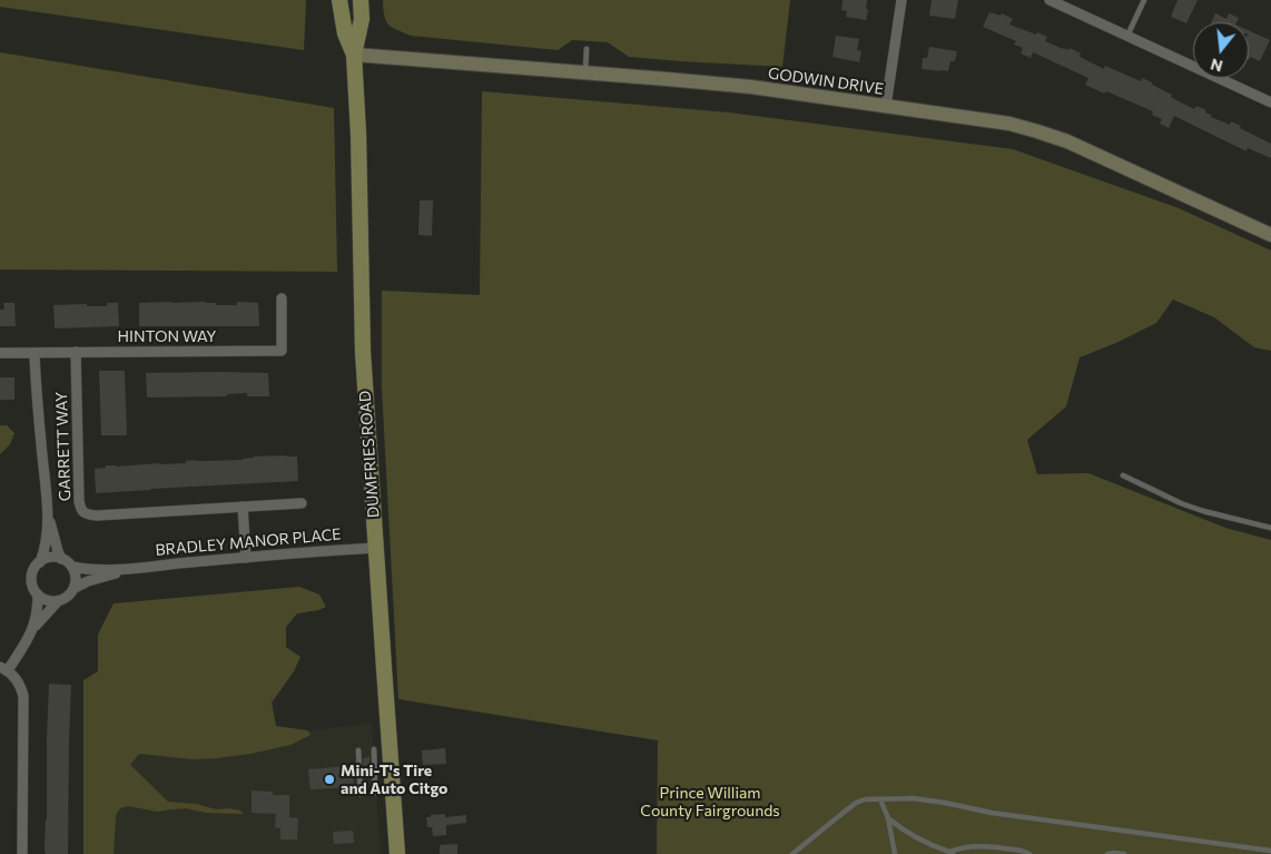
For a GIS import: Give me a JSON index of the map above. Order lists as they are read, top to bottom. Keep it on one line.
{"streets":{"main road":["DUMFRIES ROAD"],"street":["GODWIN DRIVE","HINTON WAY","GARRETT WAY","BRADLEY MANOR PLACE"]},"crossings":[["GODWIN DRIVE","DUMFRIES ROAD"],["HINTON WAY","GARRETT WAY"],["DUMFRIES ROAD","BRADLEY MANOR PLACE"]],"parks":["Prince William County Fairgrounds"],"places":["Mini-T's Tire and Auto Citgo"],"north":"bottom"}
